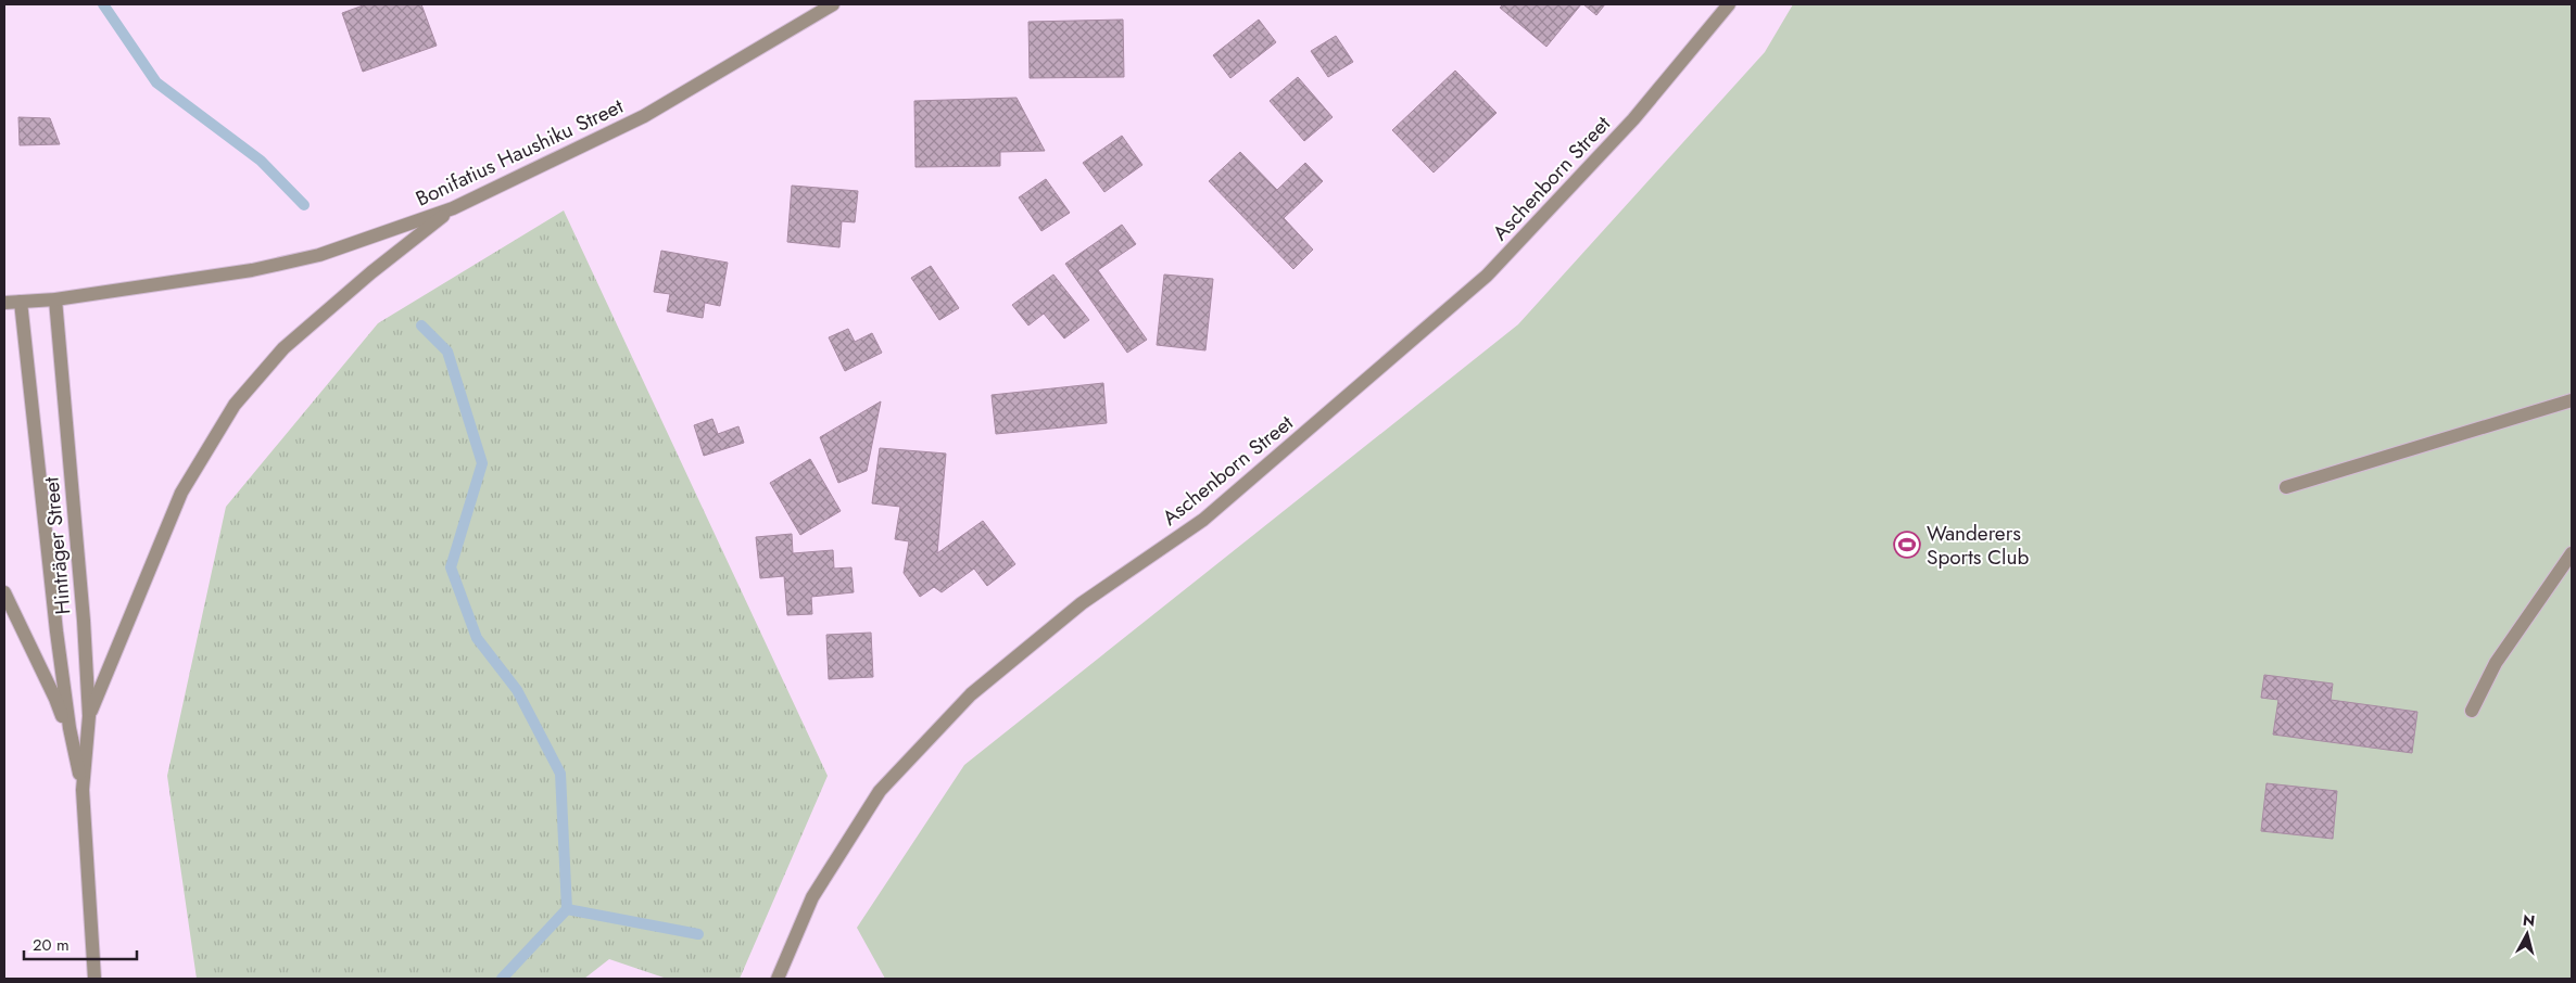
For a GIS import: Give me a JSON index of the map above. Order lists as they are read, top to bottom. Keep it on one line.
{"streets":{"street":["Bonifatius Haushiku Street","Aschenborn Street","Hinträger Street"]},"crossings":[["Bonifatius Haushiku Street","Hinträger Street"]],"places":{"sports":["Wanderers Sports Club"]},"scale_bar":"20 m","north":"top"}
